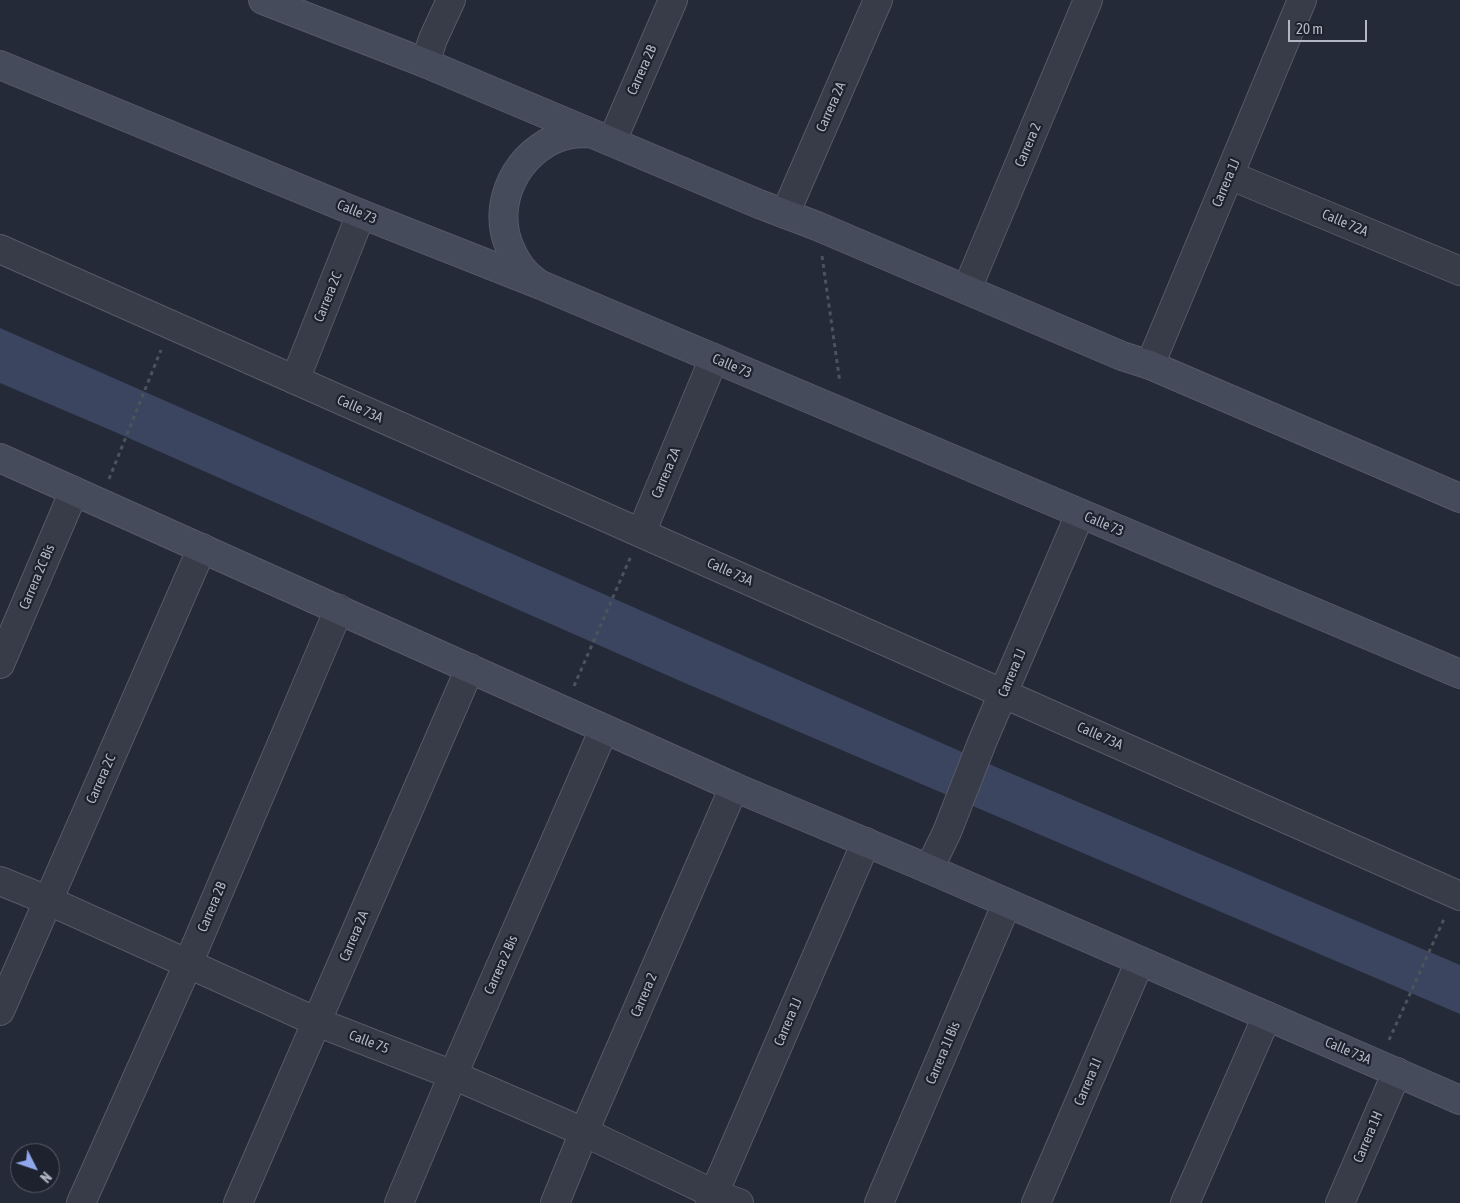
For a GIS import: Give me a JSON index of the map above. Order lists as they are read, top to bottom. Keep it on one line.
{"streets":{"main road":["Calle 73","Calle 73A"],"street":["Carrera 2B","Carrera 2A","Carrera 2","Carrera 1J","Calle 72A","Carrera 2C","Carrera 2C Bis","Carrera 2 Bis","Calle 75","Carrera 1I Bis","Carrera 1I","Carrera 1H"]},"crossings":[["Carrera 2B","Calle 73A"],["Carrera 2B","Calle 75"],["Carrera 2A","Calle 73"],["Carrera 2A","Calle 73A"],["Carrera 2A","Calle 75"],["Carrera 2","Calle 73A"],["Carrera 2","Calle 75"],["Carrera 1J","Calle 73"],["Carrera 1J","Calle 72A"],["Carrera 1J","Calle 73A"],["Carrera 1J","Calle 75"],["Calle 73","Carrera 2C"],["Carrera 2C","Calle 73A"],["Carrera 2C","Calle 75"],["Calle 73A","Carrera 2C Bis"],["Calle 73A","Carrera 2 Bis"],["Calle 73A","Carrera 1I Bis"],["Calle 73A","Carrera 1I"],["Calle 73A","Carrera 1H"],["Carrera 2 Bis","Calle 75"]],"scale_bar":"20 m","north":"bottom right"}
